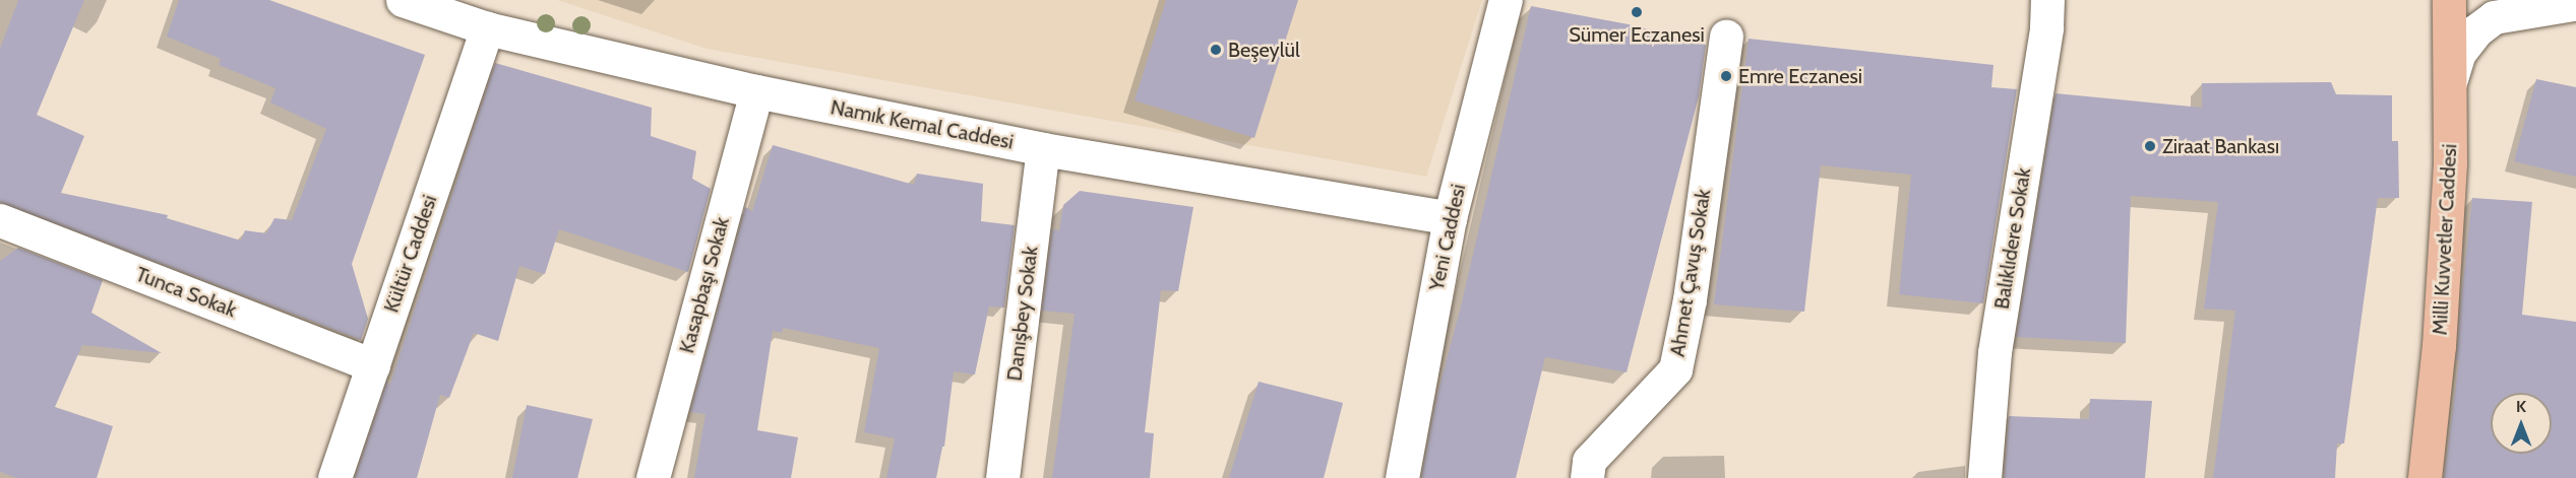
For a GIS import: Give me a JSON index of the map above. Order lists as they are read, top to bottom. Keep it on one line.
{"streets":{"main road":["Milli Kuvvetler Caddesi"],"street":["Namık Kemal Caddesi","Yeni Caddesi","Balıklıdere Sokak","Kültür Caddesi","Ahmet Çavuş Sokak","Kasapbaşı Sokak","Tunca Sokak","Danışbey Sokak"]},"crossings":[["Namık Kemal Caddesi","Yeni Caddesi"],["Namık Kemal Caddesi","Kültür Caddesi"],["Namık Kemal Caddesi","Kasapbaşı Sokak"],["Namık Kemal Caddesi","Danışbey Sokak"],["Kültür Caddesi","Tunca Sokak"]],"places":["Sümer Eczanesi","Beşeylül","Emre Eczanesi","Ziraat Bankası"],"north":"top"}
